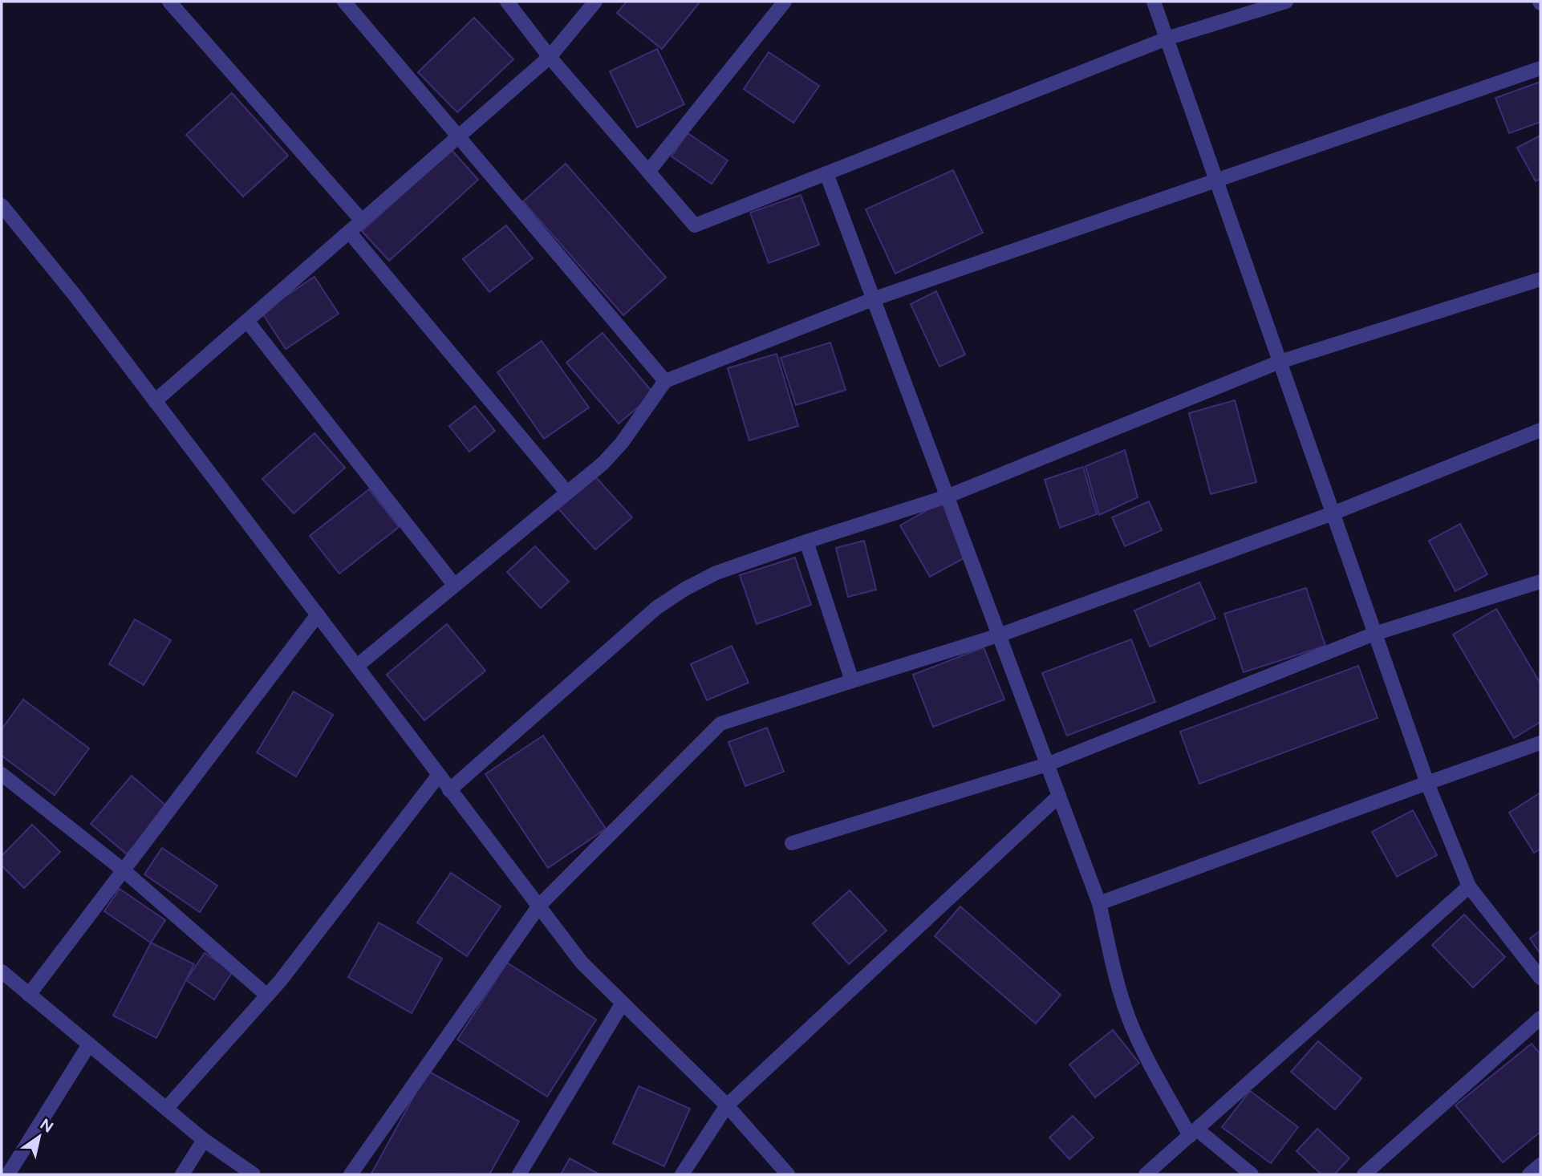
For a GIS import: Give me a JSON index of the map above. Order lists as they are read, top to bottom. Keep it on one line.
{"north":"top right"}
